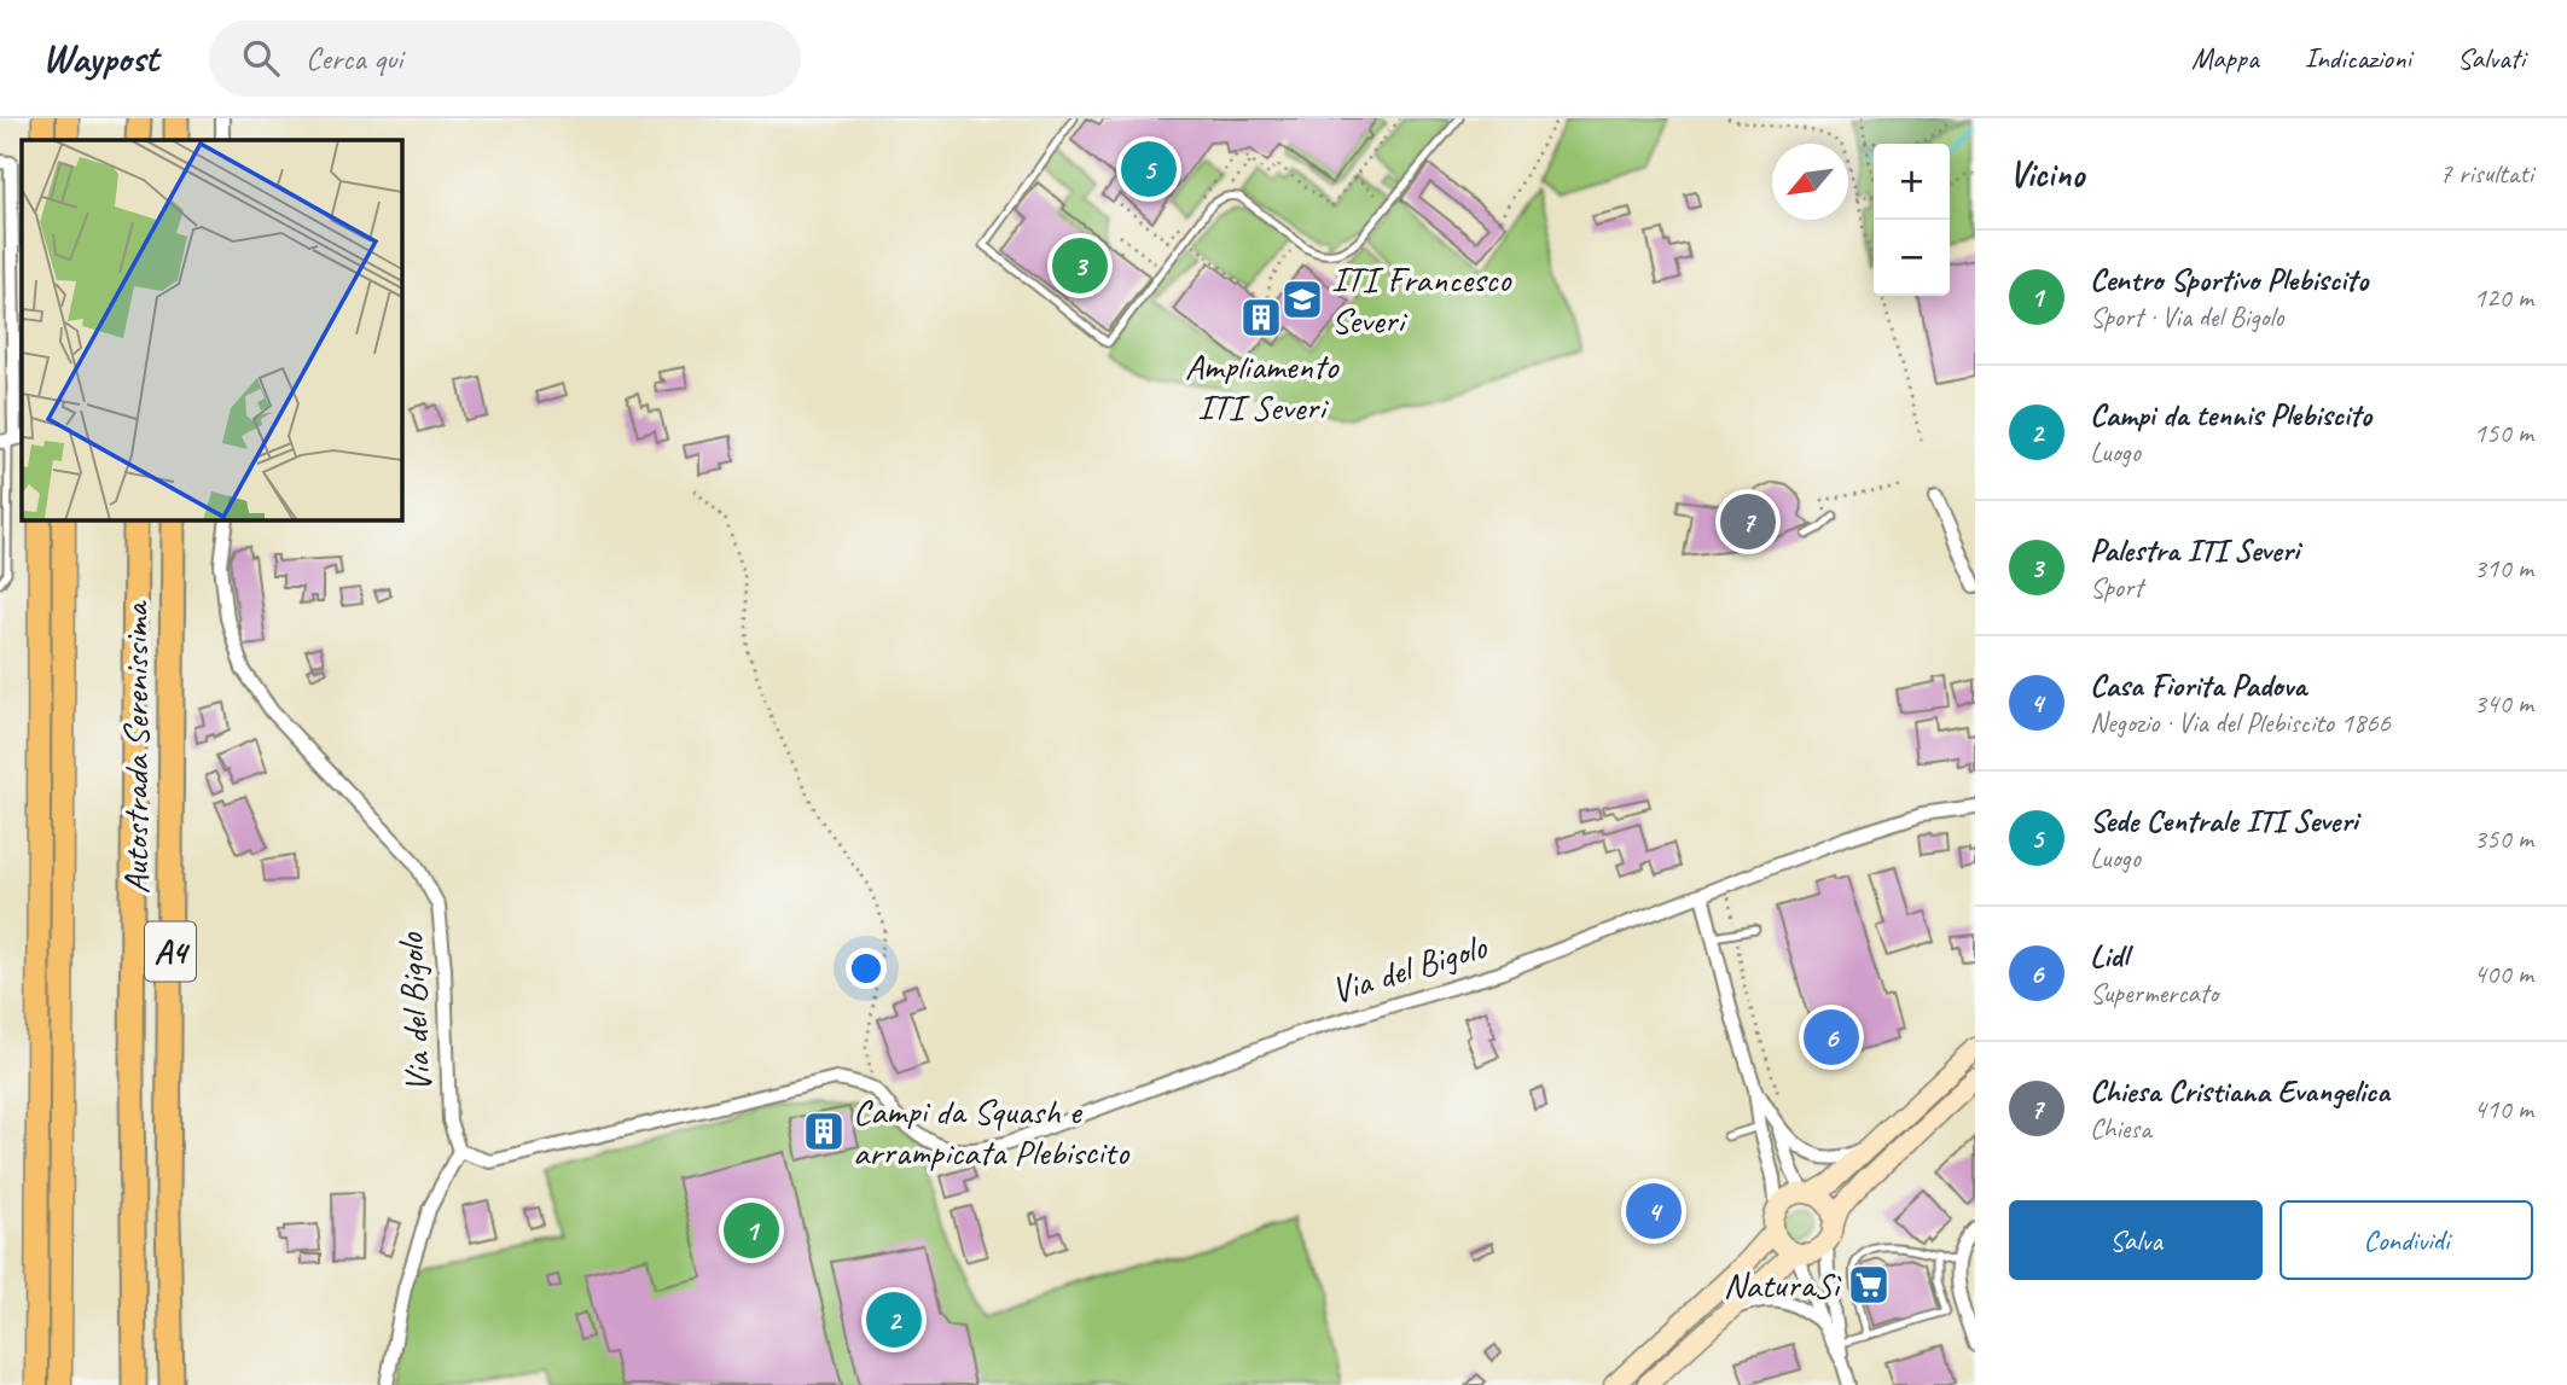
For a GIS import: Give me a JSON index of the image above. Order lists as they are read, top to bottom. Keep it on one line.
{"streets":{"highway":["Autostrada Serenissima","A4"],"street":["Via del Bigolo"]},"places":{"school or university":["ITI Francesco Severi"],"building":["Ampliamento ITI Severi","Campi da Squash e arrampicata Plebiscito"],"supermarket":["NaturaSì"]},"north":"bottom left","page":{"header":"Waypost","search":"Cerca qui","nav":["Mappa","Indicazioni","Salvati"],"heading":["Vicino","7 risultati"],"pins":["5","3","7","6","4","1","2"],"map_buttons":["+","−"],"list":[{"mark":"1","name":"Centro Sportivo Plebiscito","note":"Sport · Via del Bigolo","value":"120 m"},{"mark":"2","name":"Campi da tennis Plebiscito","note":"Luogo","value":"150 m"},{"mark":"3","name":"Palestra ITI Severi","note":"Sport","value":"310 m"},{"mark":"4","name":"Casa Fiorita Padova","note":"Negozio · Via del Plebiscito 1866","value":"340 m"},{"mark":"5","name":"Sede Centrale ITI Severi","note":"Luogo","value":"350 m"},{"mark":"6","name":"Lidl","note":"Supermercato","value":"400 m"},{"mark":"7","name":"Chiesa Cristiana Evangelica","note":"Chiesa","value":"410 m"}],"buttons":["Salva","Condividi"]}}
